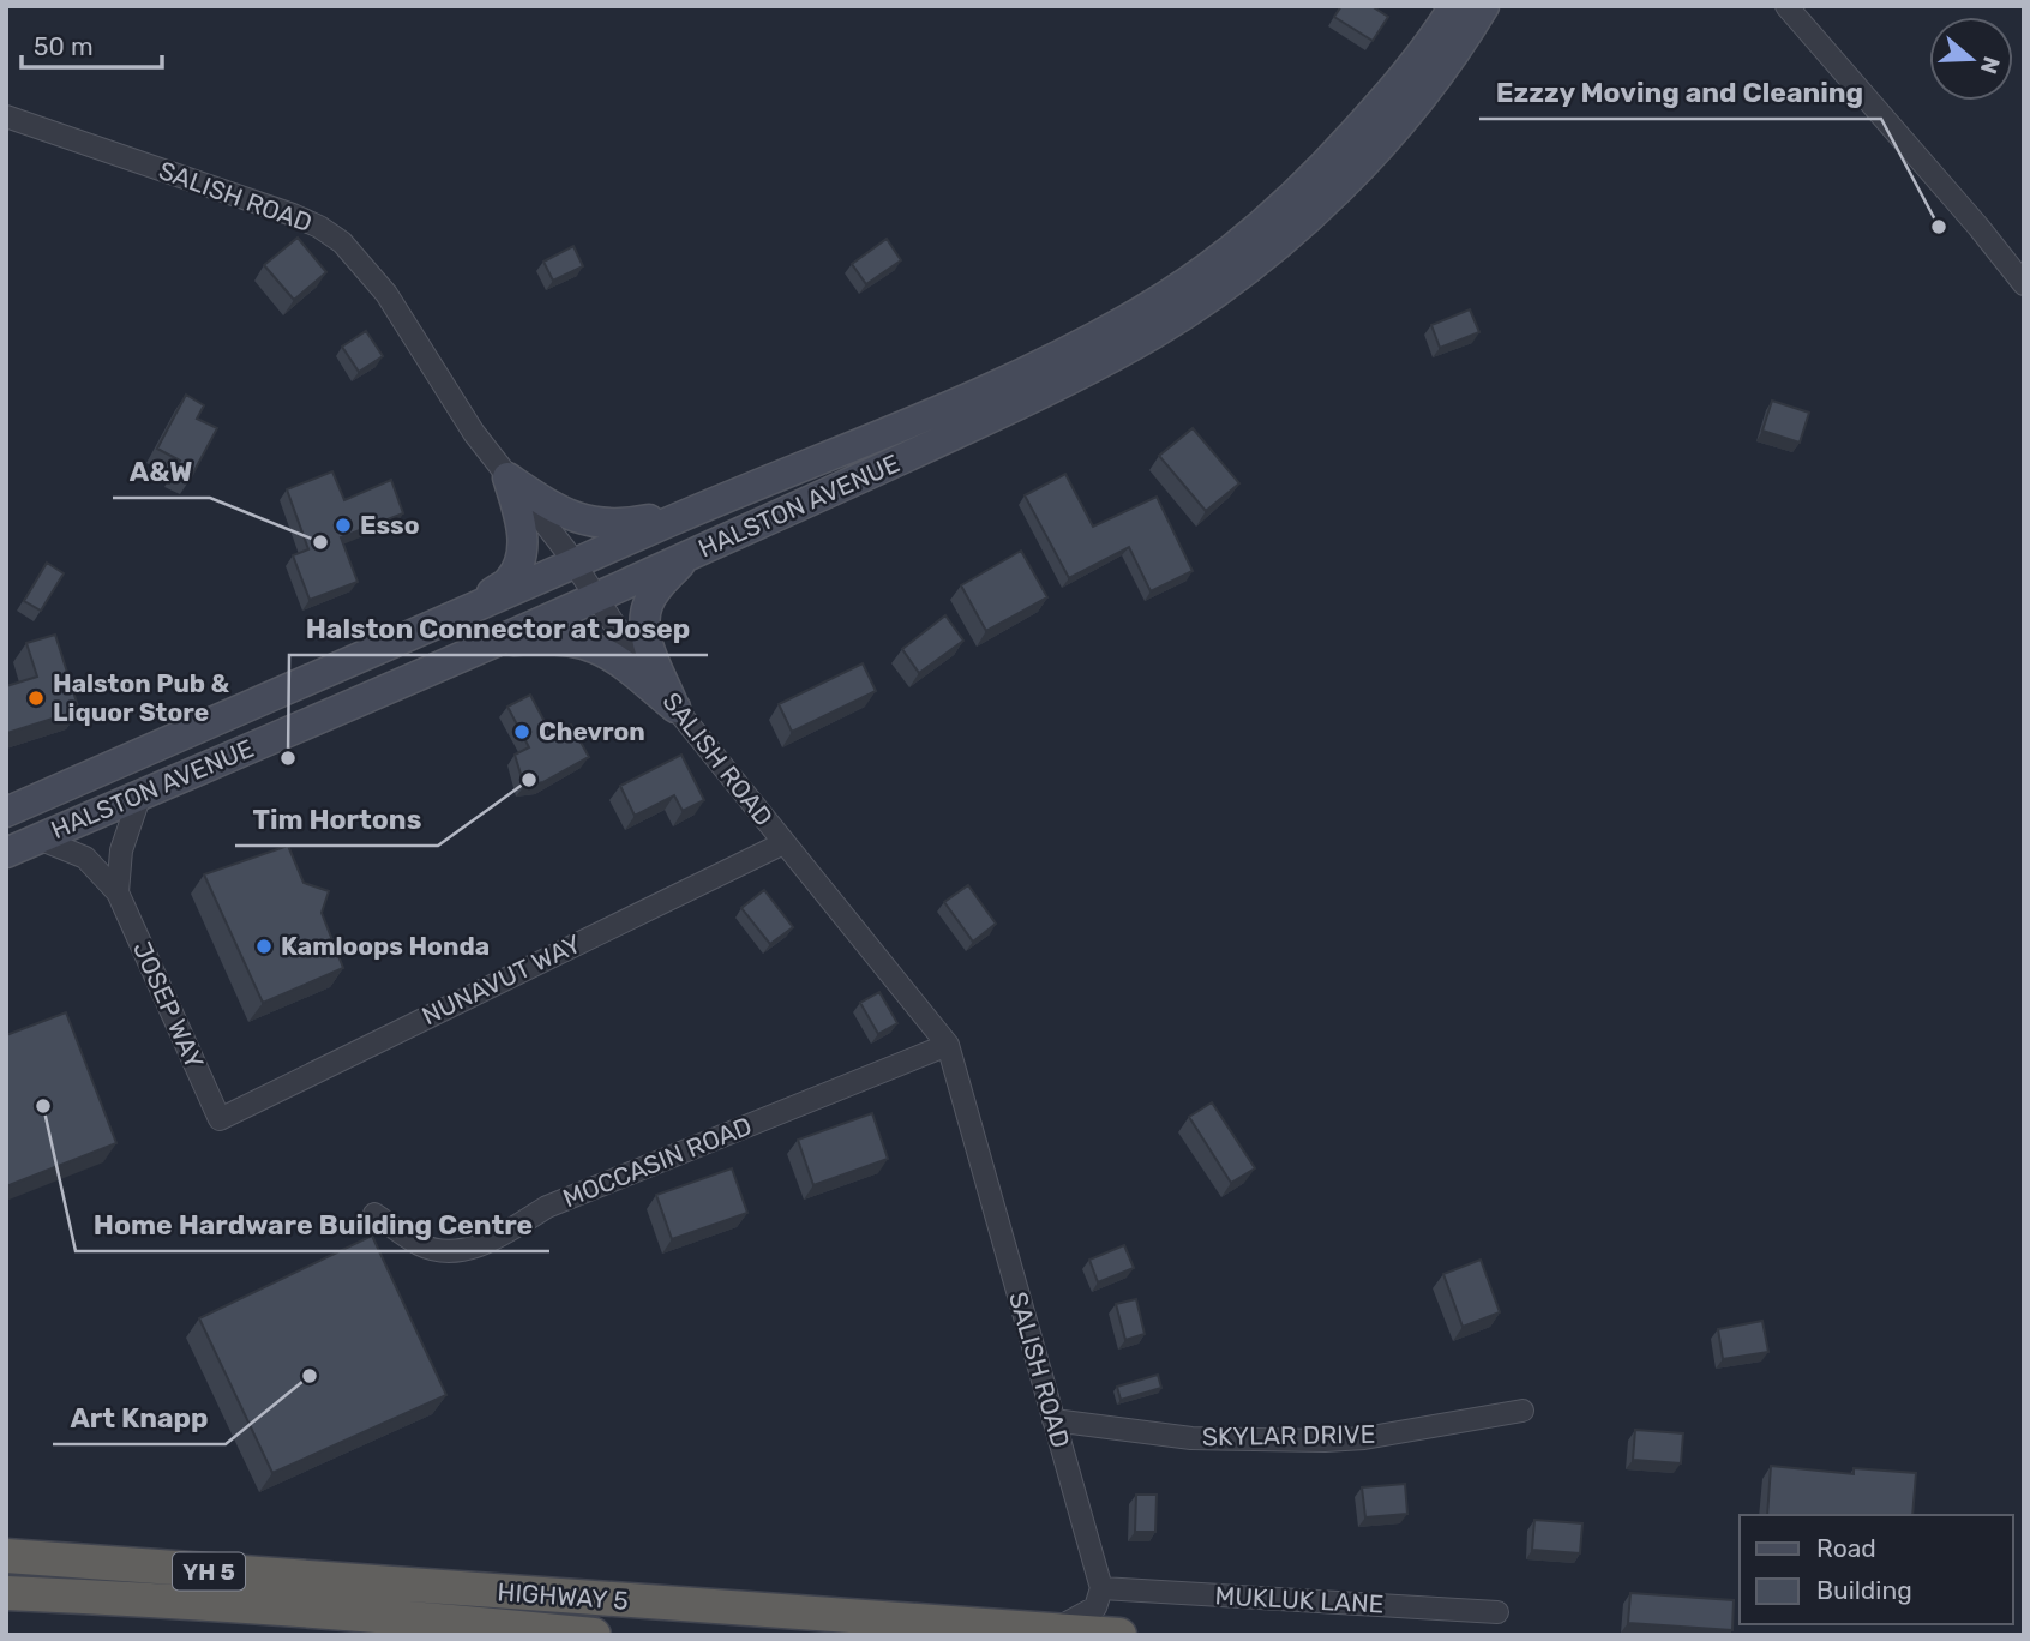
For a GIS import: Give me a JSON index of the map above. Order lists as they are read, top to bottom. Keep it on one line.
{"streets":{"highway":["YH 5","HIGHWAY 5"],"main road":["HALSTON AVENUE"],"street":["SALISH ROAD","NUNAVUT WAY","JOSEP WAY","MOCCASIN ROAD","SKYLAR DRIVE","MUKLUK LANE"]},"crossings":[["SALISH ROAD","HALSTON AVENUE"],["SALISH ROAD","NUNAVUT WAY"],["SALISH ROAD","MOCCASIN ROAD"],["SALISH ROAD","SKYLAR DRIVE"],["SALISH ROAD","MUKLUK LANE"],["HALSTON AVENUE","JOSEP WAY"],["NUNAVUT WAY","JOSEP WAY"]],"places":["Ezzzy Moving and Cleaning","Esso","A&W","Halston Pub & Liquor Store","Chevron","Halston Connector at Josep","Tim Hortons","Kamloops Honda","Home Hardware Building Centre","Art Knapp"],"legend":["Road","Building"],"scale_bar":"50 m","north":"right"}
